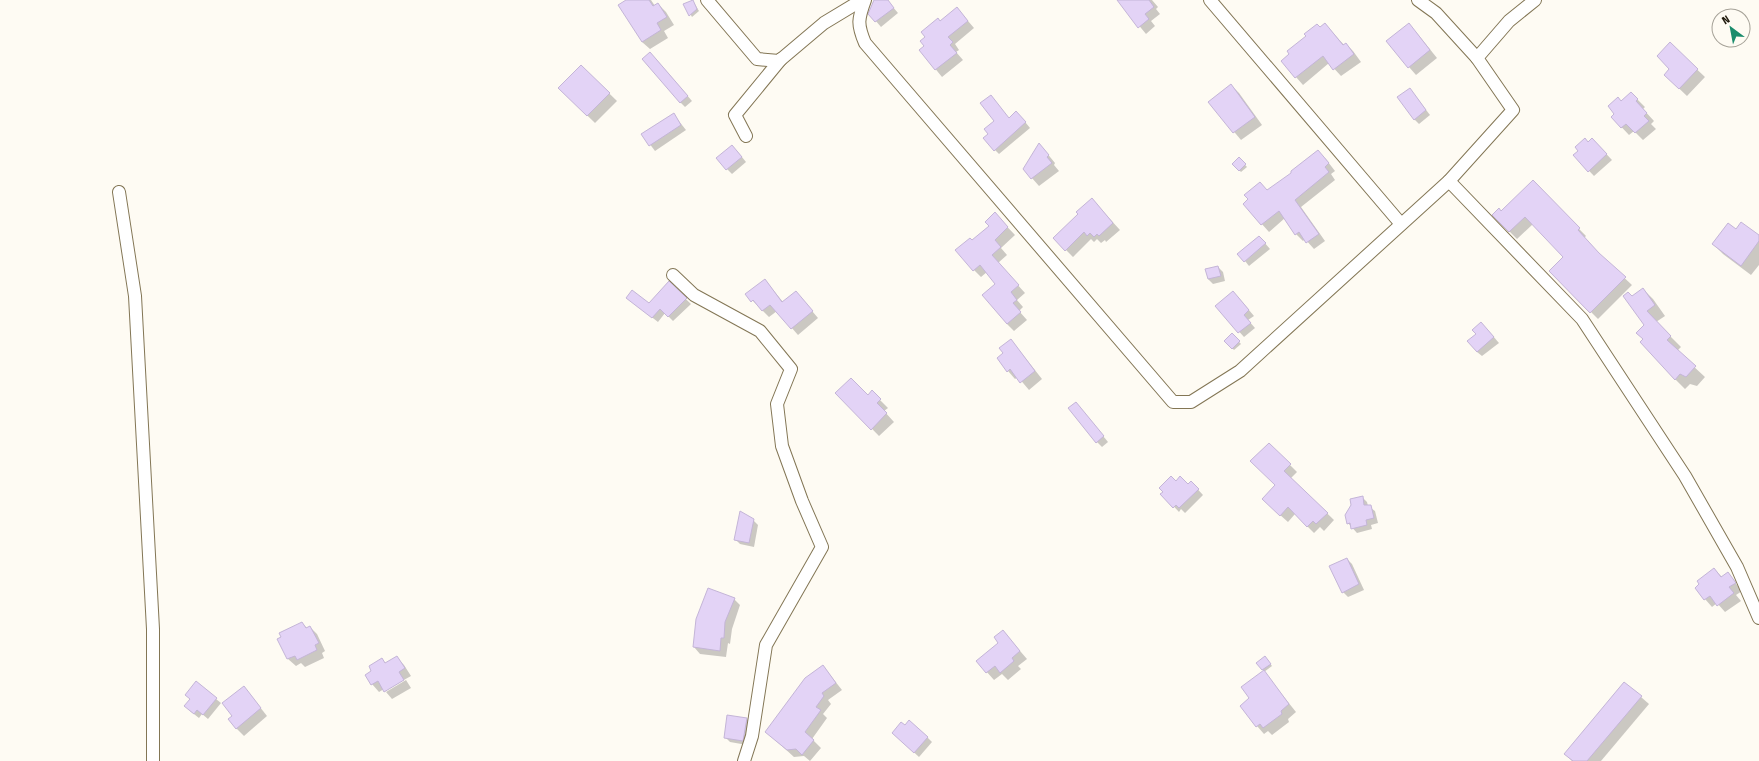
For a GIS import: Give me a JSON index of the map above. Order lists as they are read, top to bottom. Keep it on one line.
{"north":"top left"}
